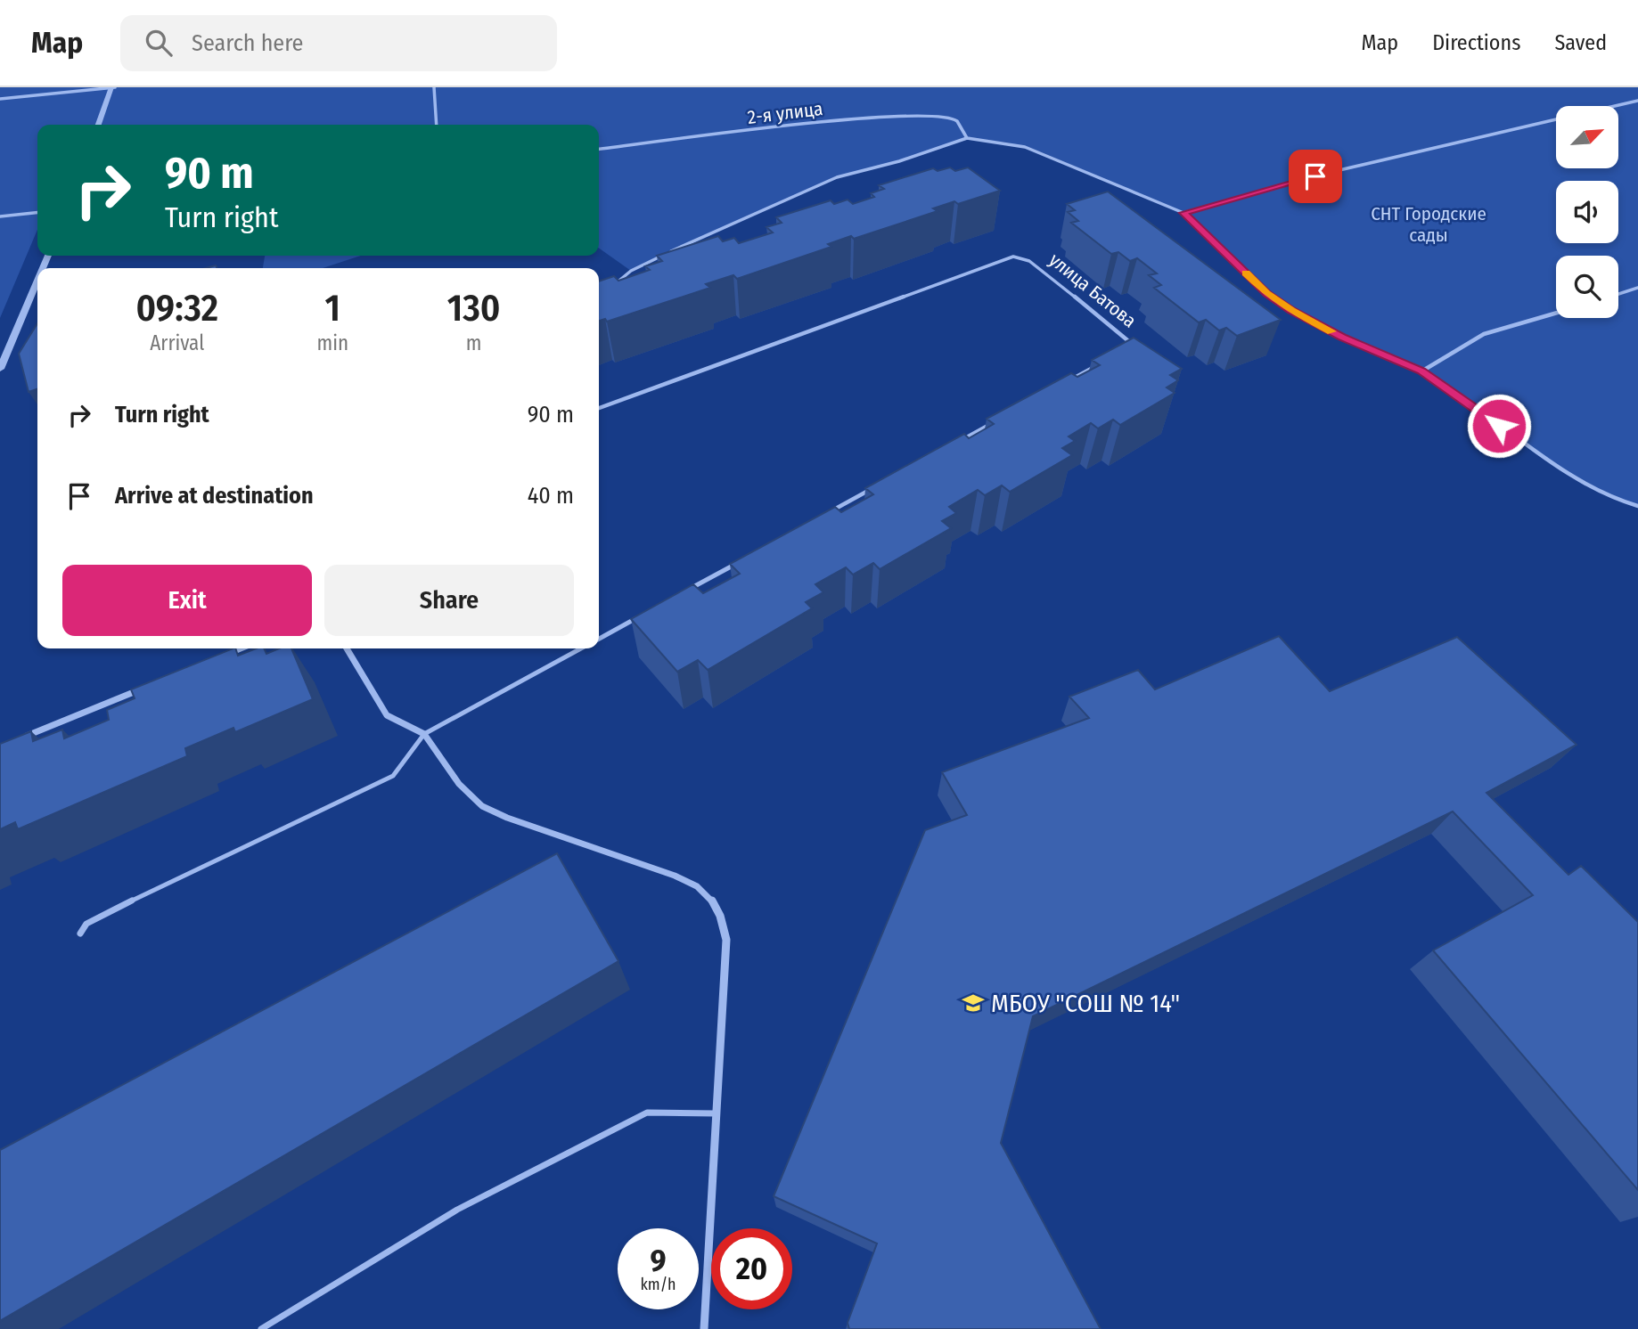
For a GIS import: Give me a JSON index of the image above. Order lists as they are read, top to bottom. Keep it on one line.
{"streets":{"lane":["2-я улица","улица Батова"]},"parks":["СНТ Городские сады"],"places":{"school or university":["МБОУ \"СОШ № 14\""]},"north":"top right","page":{"header":"Map","search":"Search here","nav":["Map","Directions","Saved"],"turn":["90 m","Turn right"],"eta":["09:32","Arrival","1","min","130","m"],"list":[{"name":"Turn right","value":"90 m"},{"name":"Arrive at destination","value":"40 m"}],"buttons":["Exit","Share"],"speed":"9 km/h","limit":"20"}}
